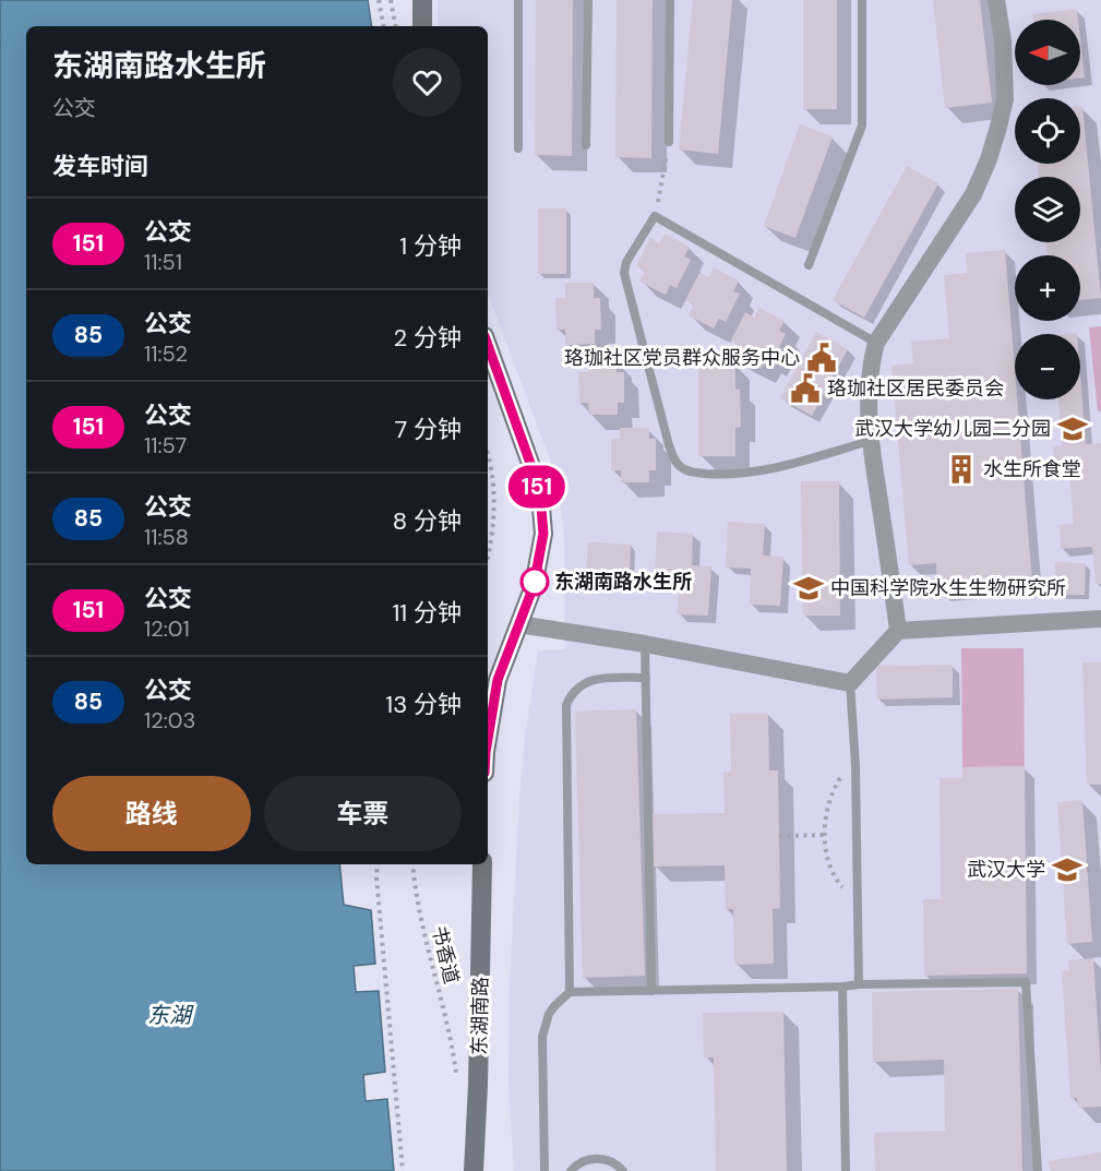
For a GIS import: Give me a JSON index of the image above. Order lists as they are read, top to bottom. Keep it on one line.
{"streets":{"street":["东湖南路"],"path":["书香道"]},"water":["东湖"],"places":{"public building":["珞珈社区党员群众服务中心","珞珈社区居民委员会"],"school or university":["武汉大学幼儿园二分园","中国科学院水生生物研究所","武汉大学"],"building":["水生所食堂"],"other":["东湖南路水生所"]},"lines":["bus line 151"],"north":"left","page":{"on_map":"151","map_buttons":["+","−"],"heading":[["东湖南路水生所","公交"],"发车时间"],"list":[{"mark":"151","name":"公交","note":"11:51","value":"1 分钟"},{"mark":"85","name":"公交","note":"11:52","value":"2 分钟"},{"mark":"151","name":"公交","note":"11:57","value":"7 分钟"},{"mark":"85","name":"公交","note":"11:58","value":"8 分钟"},{"mark":"151","name":"公交","note":"12:01","value":"11 分钟"},{"mark":"85","name":"公交","note":"12:03","value":"13 分钟"}],"buttons":["路线","车票"]}}
